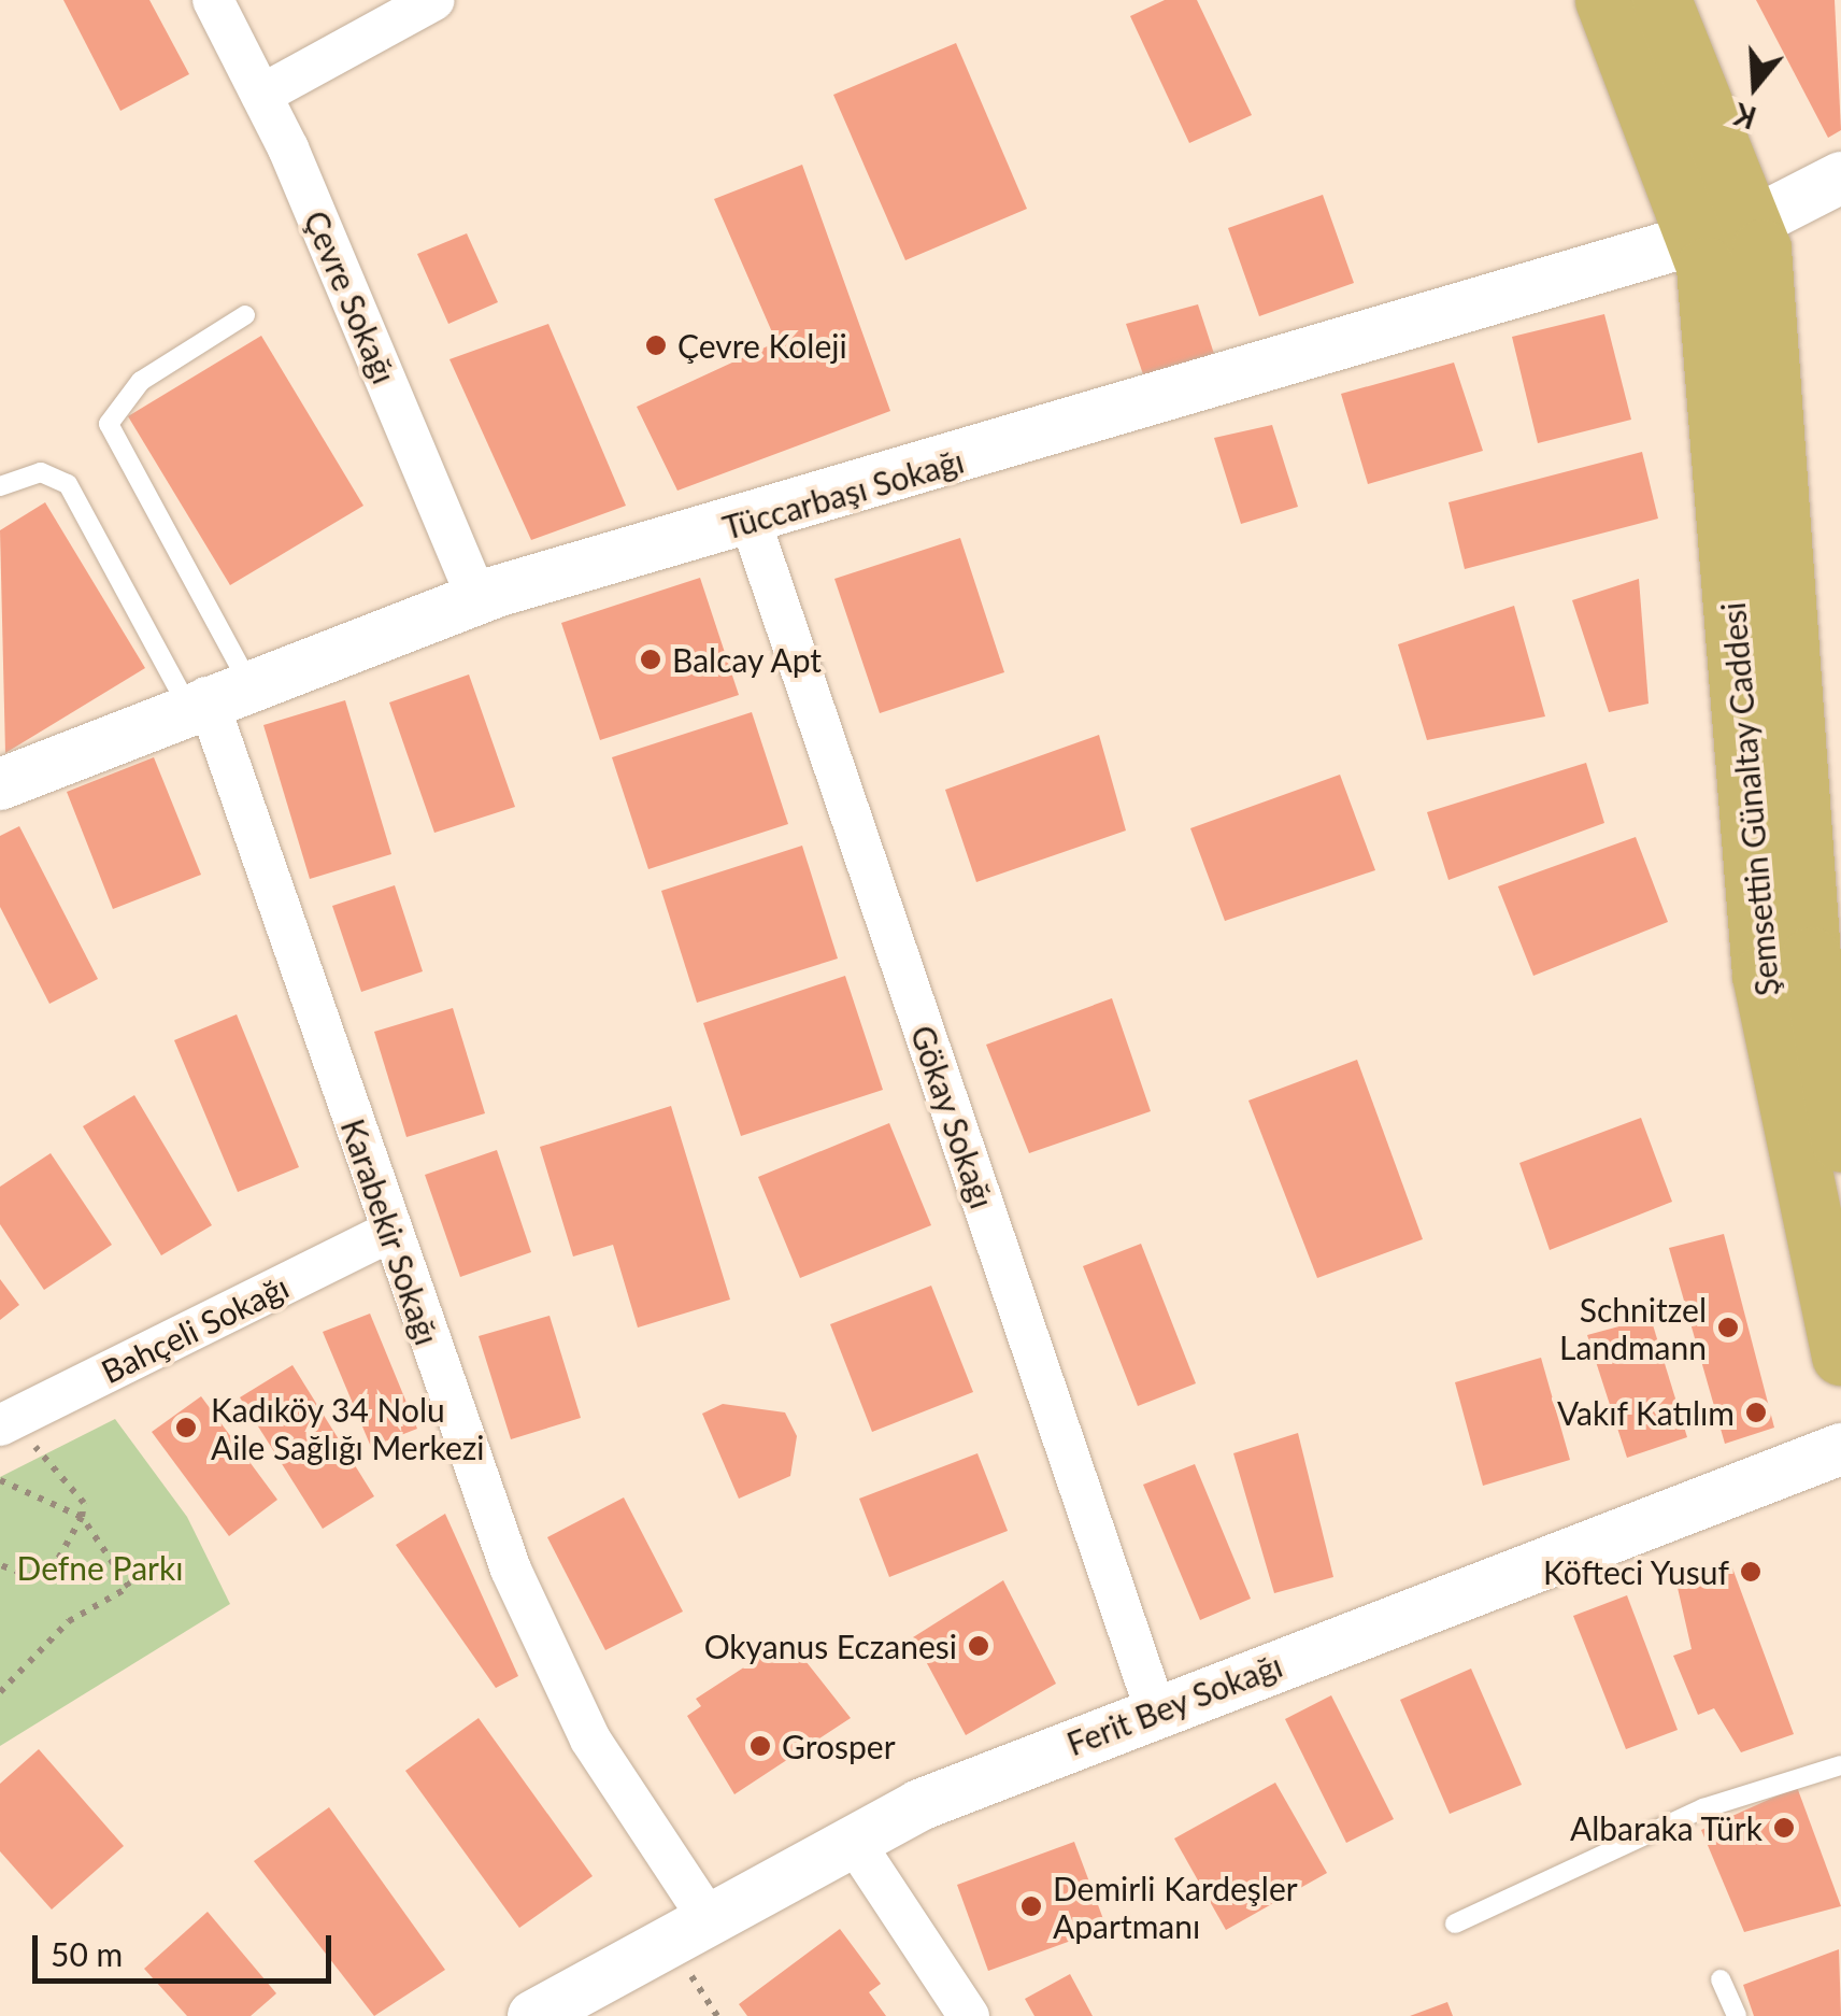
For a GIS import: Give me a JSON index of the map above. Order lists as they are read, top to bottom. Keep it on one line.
{"streets":{"main road":["Şemsettin Günaltay Caddesi"],"street":["Çevre Sokağı","Tüccarbaşı Sokağı","Gökay Sokağı","Karabekir Sokağı","Bahçeli Sokağı","Ferit Bey Sokağı"]},"crossings":[["Çevre Sokağı","Tüccarbaşı Sokağı"],["Tüccarbaşı Sokağı","Şemsettin Günaltay Caddesi"],["Tüccarbaşı Sokağı","Gökay Sokağı"],["Tüccarbaşı Sokağı","Karabekir Sokağı"],["Gökay Sokağı","Ferit Bey Sokağı"],["Karabekir Sokağı","Bahçeli Sokağı"],["Karabekir Sokağı","Ferit Bey Sokağı"]],"parks":["Defne Parkı"],"places":["Çevre Koleji","Balcay Apt","Schnitzel Landmann","Vakıf Katılım","Kadıköy 34 Nolu Aile Sağlığı Merkezi","Köfteci Yusuf","Okyanus Eczanesi","Grosper","Albaraka Türk","Demirli Kardeşler Apartmanı"],"scale_bar":"50 m","north":"bottom"}
